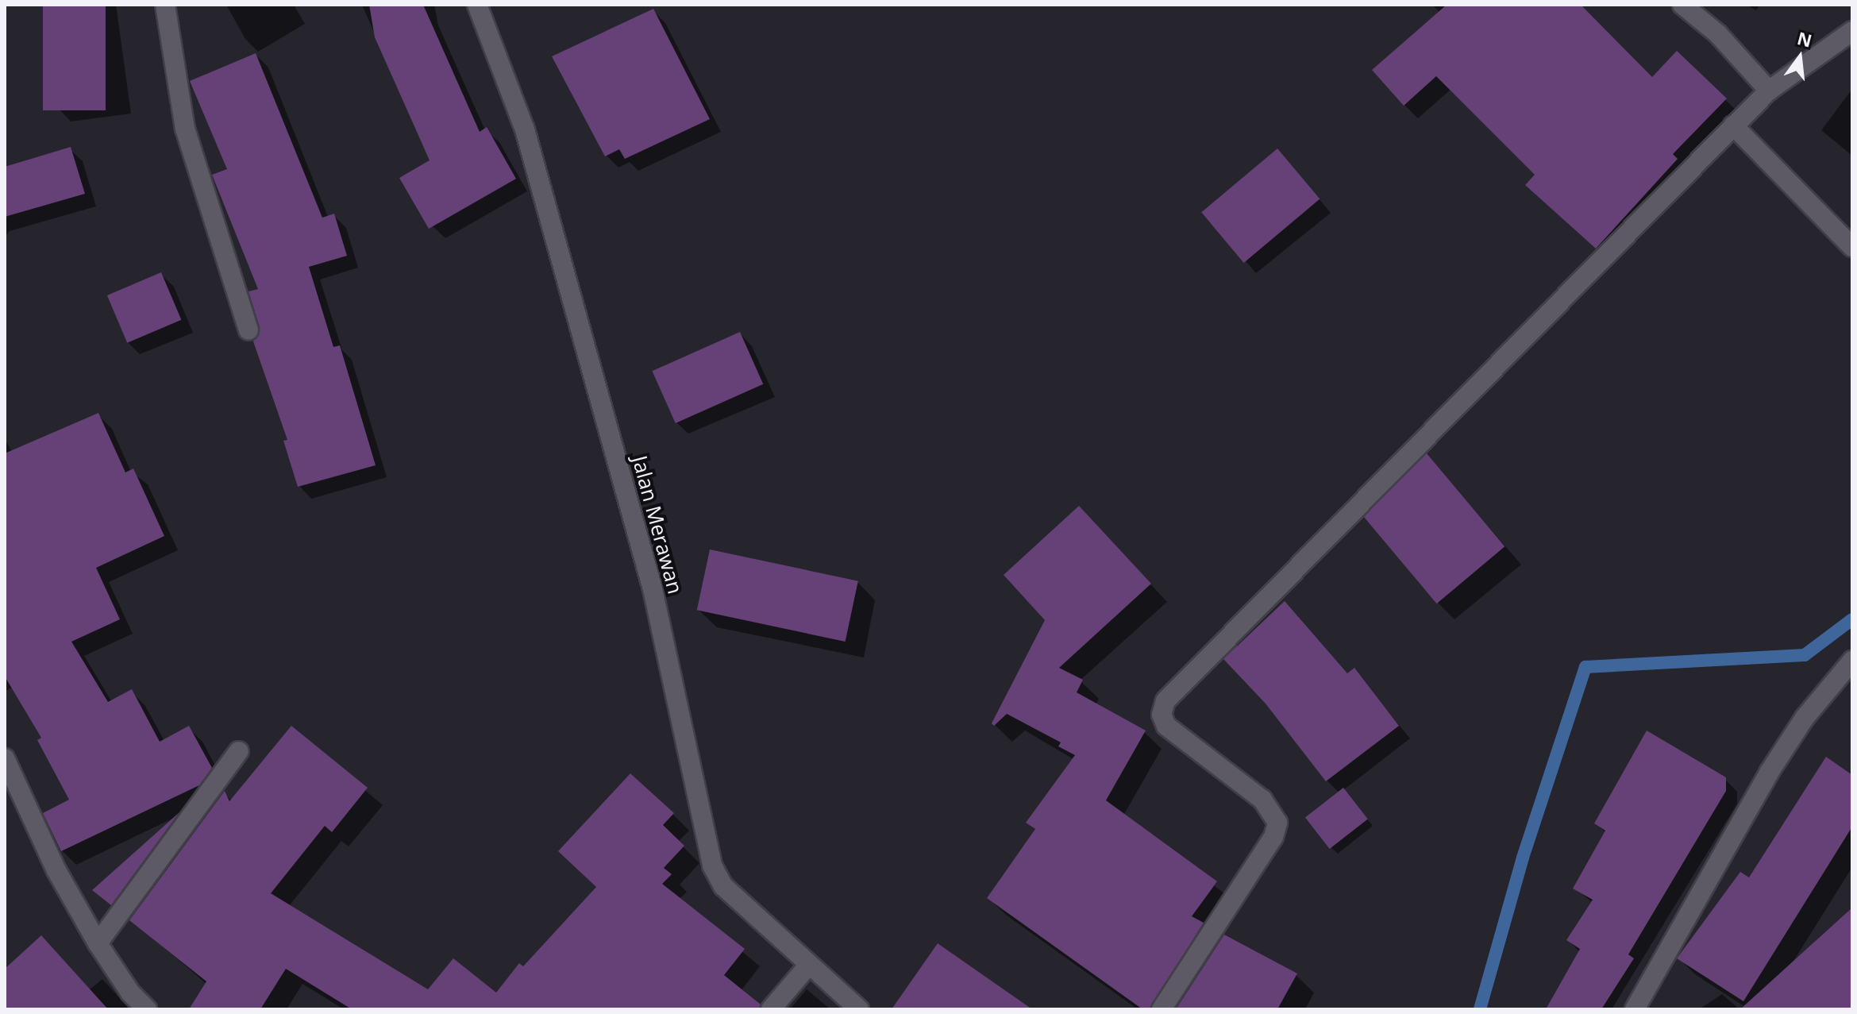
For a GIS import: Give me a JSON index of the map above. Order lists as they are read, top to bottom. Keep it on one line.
{"streets":{"street":["Jalan Merawan"]},"north":"top"}
